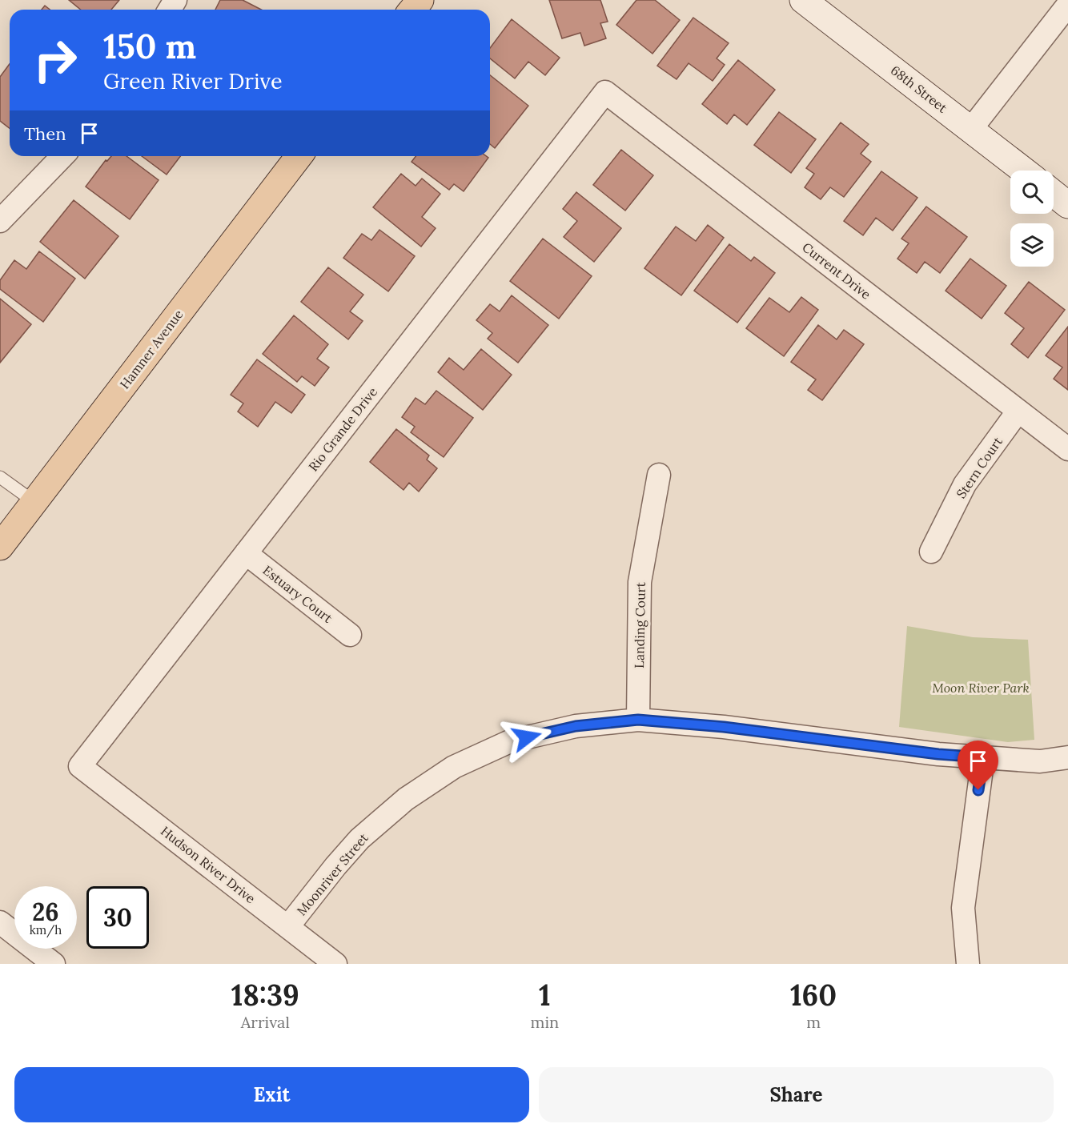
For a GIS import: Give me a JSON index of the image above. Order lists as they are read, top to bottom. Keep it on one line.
{"streets":{"main road":["Hamner Avenue"],"street":["68th Street","Current Drive","Rio Grande Drive","Stern Court","Estuary Court","Landing Court","Hudson River Drive","Moonriver Street"]},"crossings":[["Current Drive","Rio Grande Drive"],["Current Drive","Stern Court"],["Rio Grande Drive","Estuary Court"],["Rio Grande Drive","Hudson River Drive"],["Landing Court","Moonriver Street"],["Hudson River Drive","Moonriver Street"]],"parks":["Moon River Park"],"page":{"turn":["150 m","Green River Drive"],"then":"Then","speed":"26 km/h","limit":"30","eta":["18:39","Arrival","1","min","160","m"],"buttons":["Exit","Share"]}}
